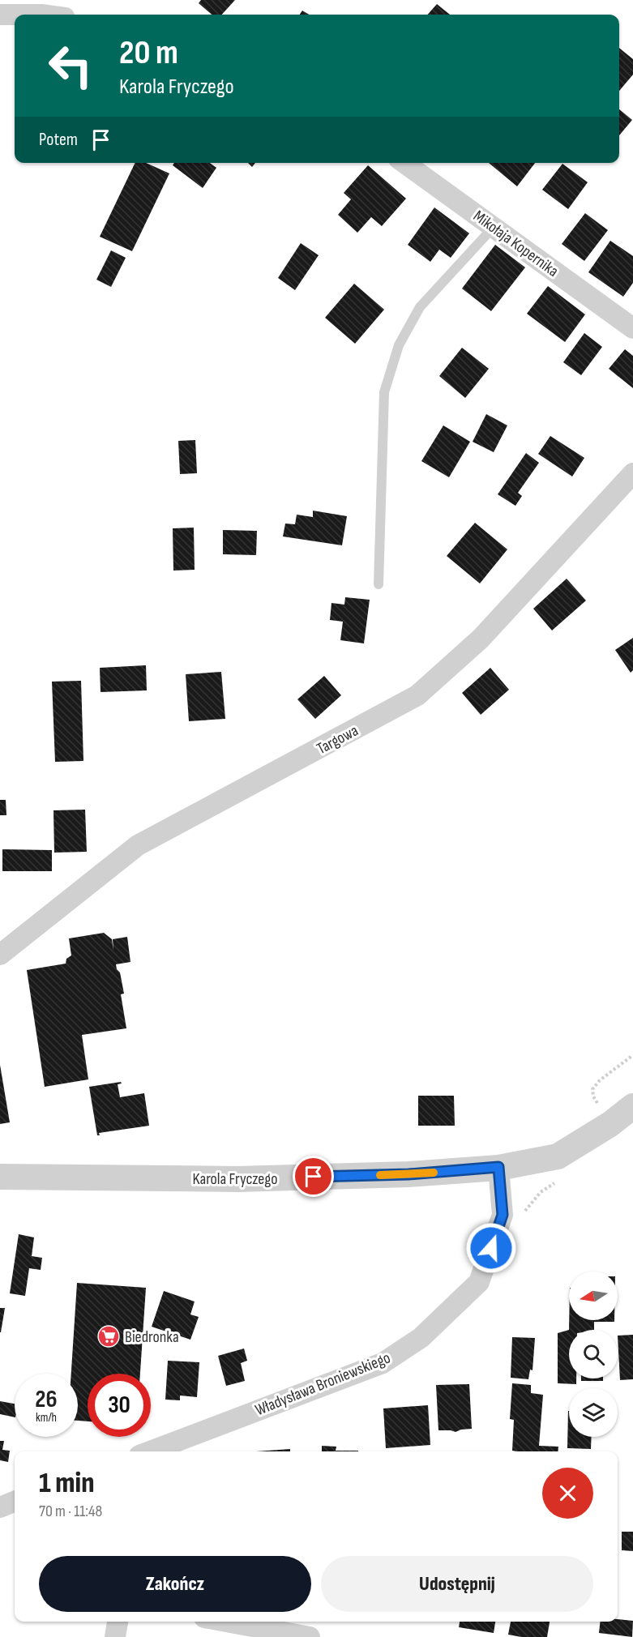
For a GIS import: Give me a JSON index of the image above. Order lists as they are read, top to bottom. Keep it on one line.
{"streets":{"street":["Mikołaja Kopernika","Targowa","Karola Fryczego","Władysława Broniewskiego"]},"crossings":[["Karola Fryczego","Władysława Broniewskiego"]],"places":{"supermarket":["Biedronka"]},"north":"left","page":{"turn":["20 m","Karola Fryczego"],"then":"Potem","speed":"26 km/h","limit":"30","heading":["1 min","70 m · 11:48"],"buttons":["Zakończ","Udostępnij"]}}
